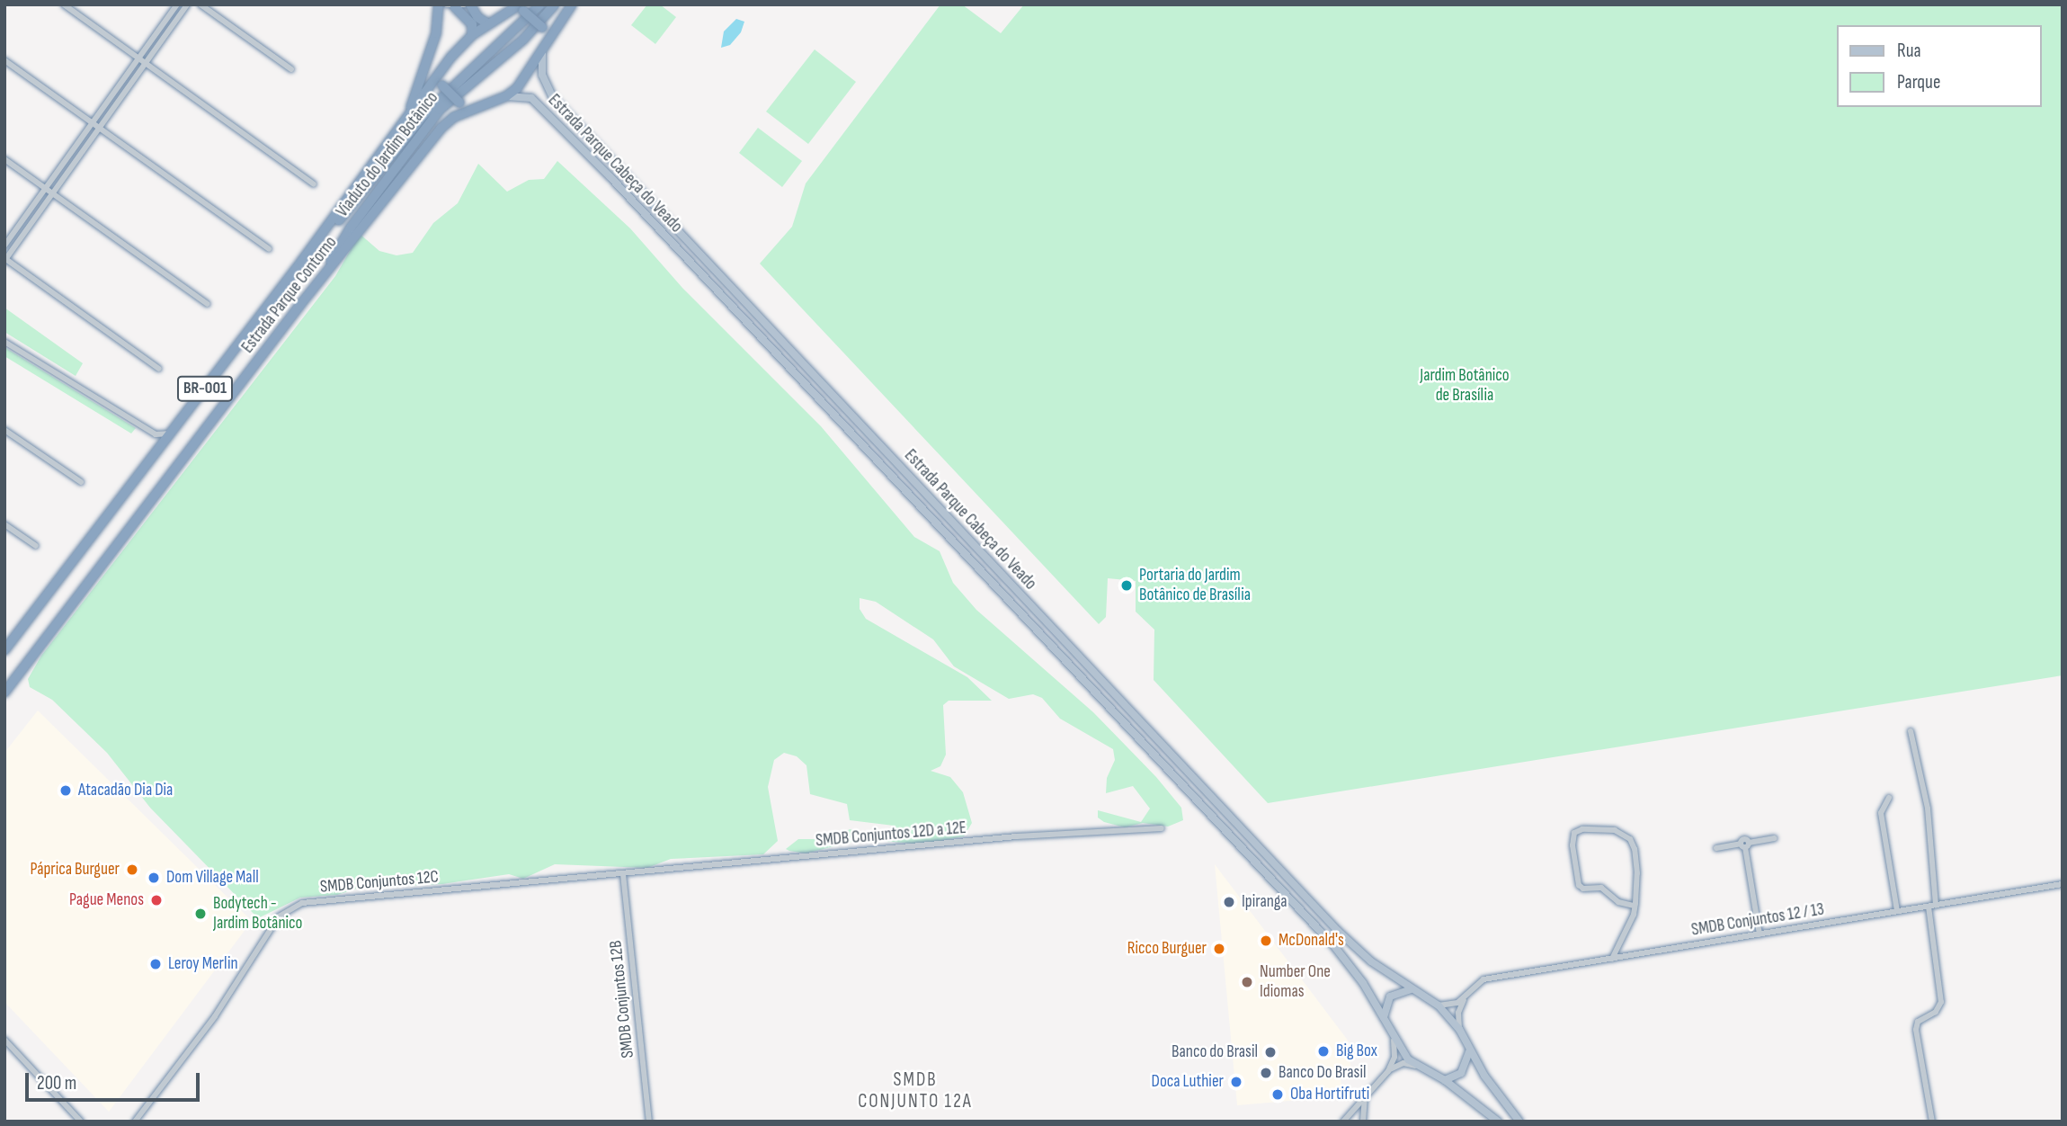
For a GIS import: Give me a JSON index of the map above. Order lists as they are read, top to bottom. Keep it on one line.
{"streets":{"highway":["Viaduto do Jardim Botânico","Estrada Parque Contorno","BR-001"],"main road":["Estrada Parque Cabeça do Veado"],"street":["SMDB Conjuntos 12D a 12E","SMDB Conjuntos 12C","SMDB Conjuntos 12 / 13","SMDB Conjuntos 12B"]},"crossings":[["Viaduto do Jardim Botânico","Estrada Parque Contorno"],["Estrada Parque Cabeça do Veado","Estrada Parque Contorno"],["Estrada Parque Cabeça do Veado","SMDB Conjuntos 12 / 13"],["SMDB Conjuntos 12D a 12E","SMDB Conjuntos 12C"],["SMDB Conjuntos 12D a 12E","SMDB Conjuntos 12B"],["SMDB Conjuntos 12C","SMDB Conjuntos 12B"]],"districts":["SMDB CONJUNTO 12A"],"parks":["Jardim Botânico de Brasília"],"places":["Portaria do Jardim Botânico de Brasília","Atacadão Dia Dia","Páprica Burguer","Dom Village Mall","Pague Menos","Ipiranga","Bodytech - Jardim Botânico","McDonald's","Ricco Burguer","Leroy Merlin","Number One Idiomas","Big Box","Banco do Brasil","Banco Do Brasil","Doca Luthier","Oba Hortifruti"],"legend":["Rua","Parque"],"scale_bar":"200 m"}
